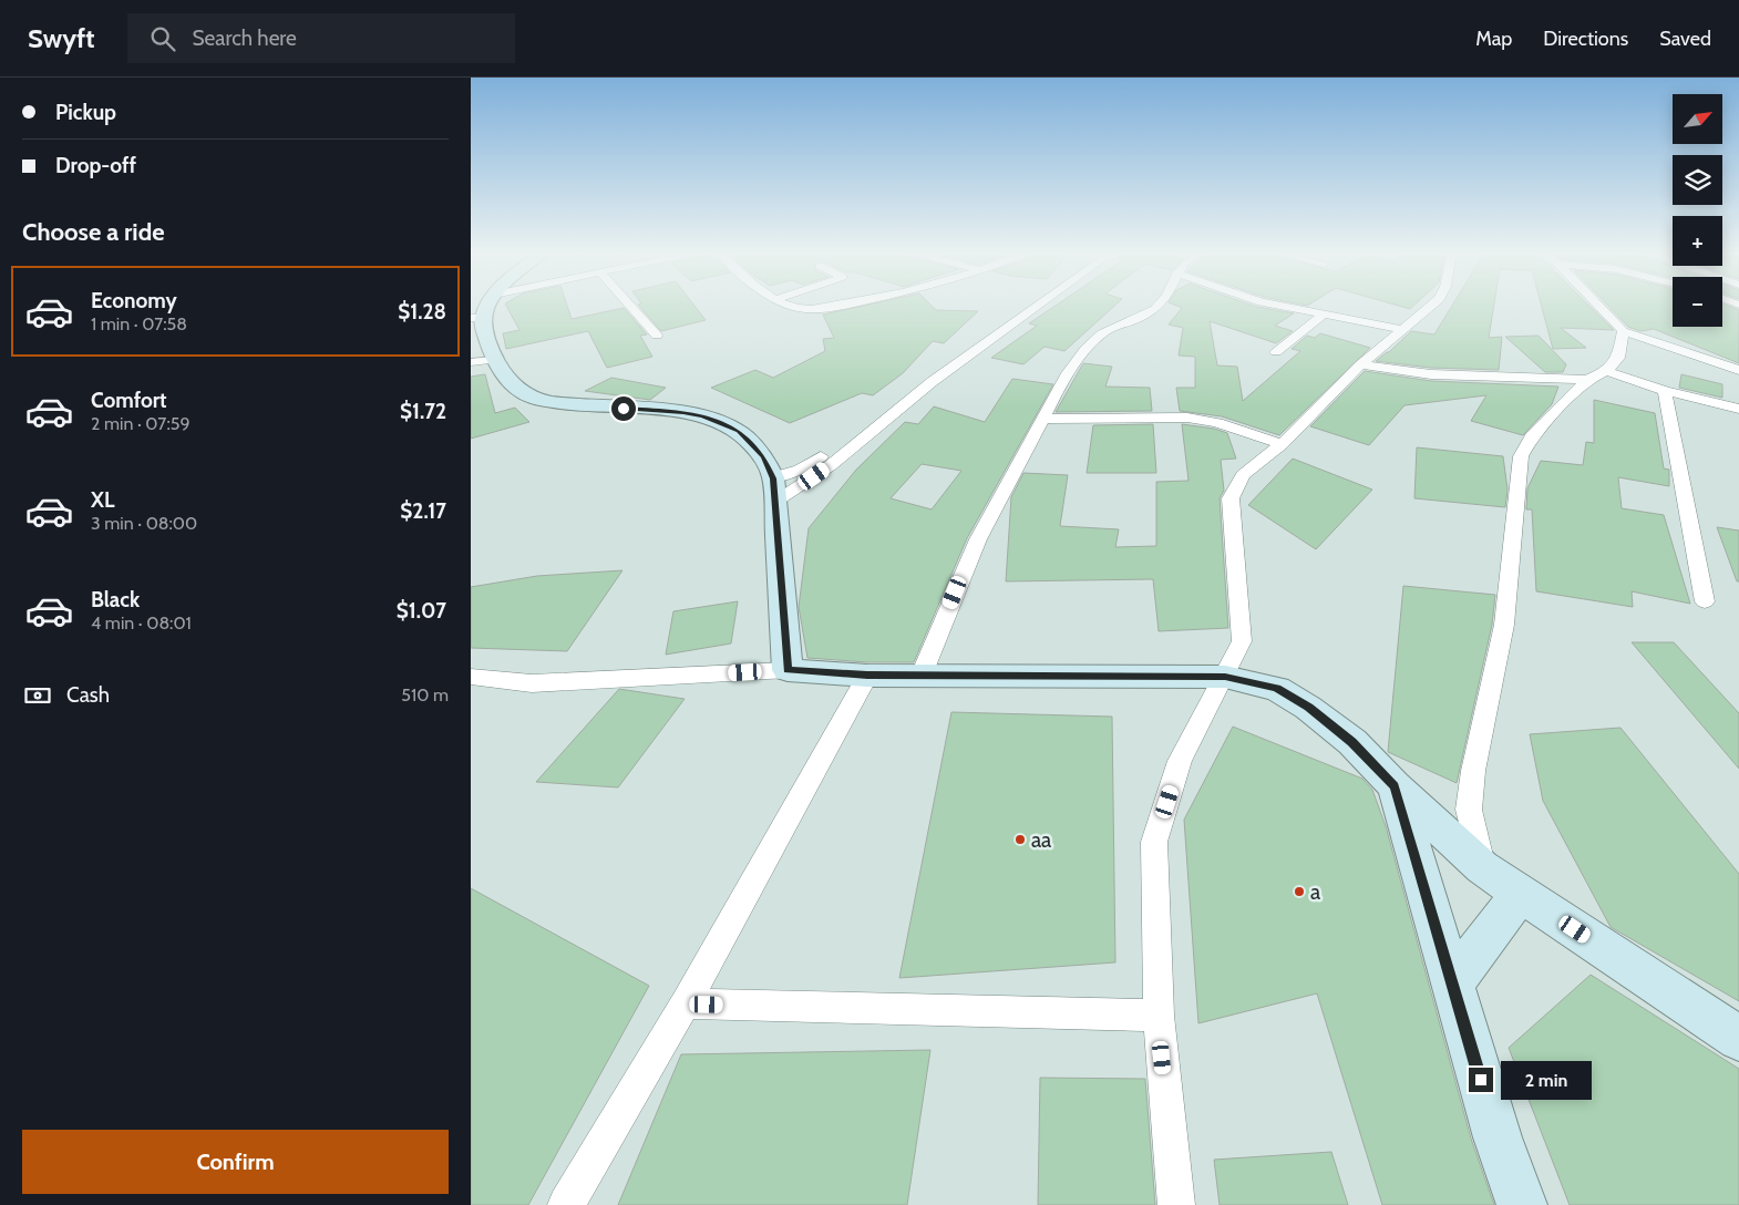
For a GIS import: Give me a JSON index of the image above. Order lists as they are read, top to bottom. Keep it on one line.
{"places":["aa","a"],"north":"top right","page":{"header":"Swyft","search":"Search here","nav":["Map","Directions","Saved"],"banner":["Pickup","Drop-off"],"map_buttons":["+","−"],"heading":"Choose a ride","list":[{"name":"Economy","note":"1 min · 07:58","value":"$1.28"},{"name":"Comfort","note":"2 min · 07:59","value":"$1.72"},{"name":"XL","note":"3 min · 08:00","value":"$2.17"},{"name":"Black","note":"4 min · 08:01","value":"$1.07"}],"pay":["Cash","510 m"],"bubble":"2 min","buttons":"Confirm"}}
